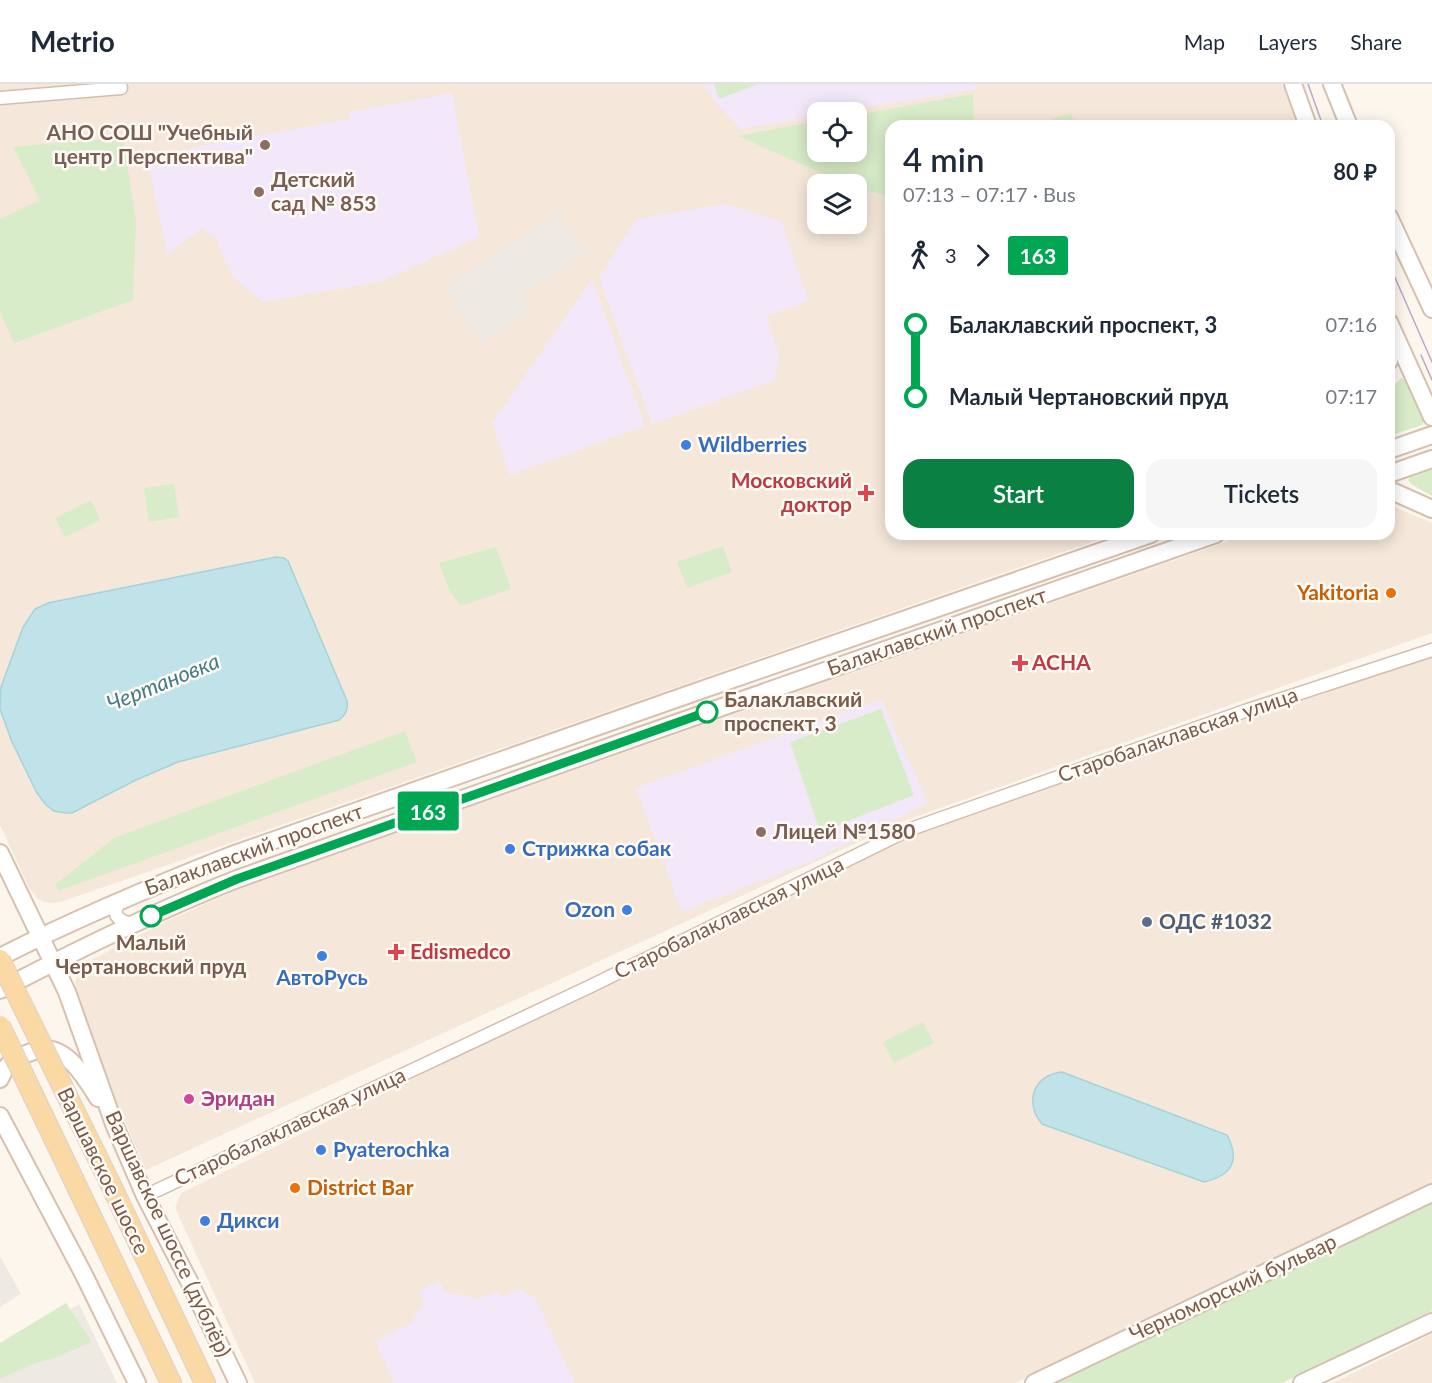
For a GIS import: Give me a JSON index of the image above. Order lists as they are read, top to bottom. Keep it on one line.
{"streets":{"main road":["Балаклавский проспект","Варшавское шоссе","Варшавское шоссе (дублёр)","Черноморский бульвар"],"street":["Старобалаклавская улица"]},"crossings":[["Балаклавский проспект","Варшавское шоссе"],["Балаклавский проспект","Варшавское шоссе (дублёр)"],["Старобалаклавская улица","Варшавское шоссе (дублёр)"]],"water":["Чертановка"],"places":{"other":["АНО СОШ \"Учебный центр Перспектива\"","Детский сад № 853","Wildberries","Yakitoria","Балаклавский проспект, 3","Лицей №1580","Стрижка собак","Ozon","Малый Чертановский пруд","ОДС #1032","АвтоРусь","Эридан","Pyaterochka","District Bar","Дикси"],"health":["Московский доктор","АСНА","Edismedco"]},"lines":["bus line 163"],"page":{"header":"Metrio","nav":["Map","Layers","Share"],"on_map":"163","heading":["4 min","07:13 – 07:17 · Bus","80 ₽"],"legs":["3","163"],"list":[{"name":"Балаклавский проспект, 3","value":"07:16"},{"name":"Малый Чертановский пруд","value":"07:17"}],"buttons":["Start","Tickets"]}}
